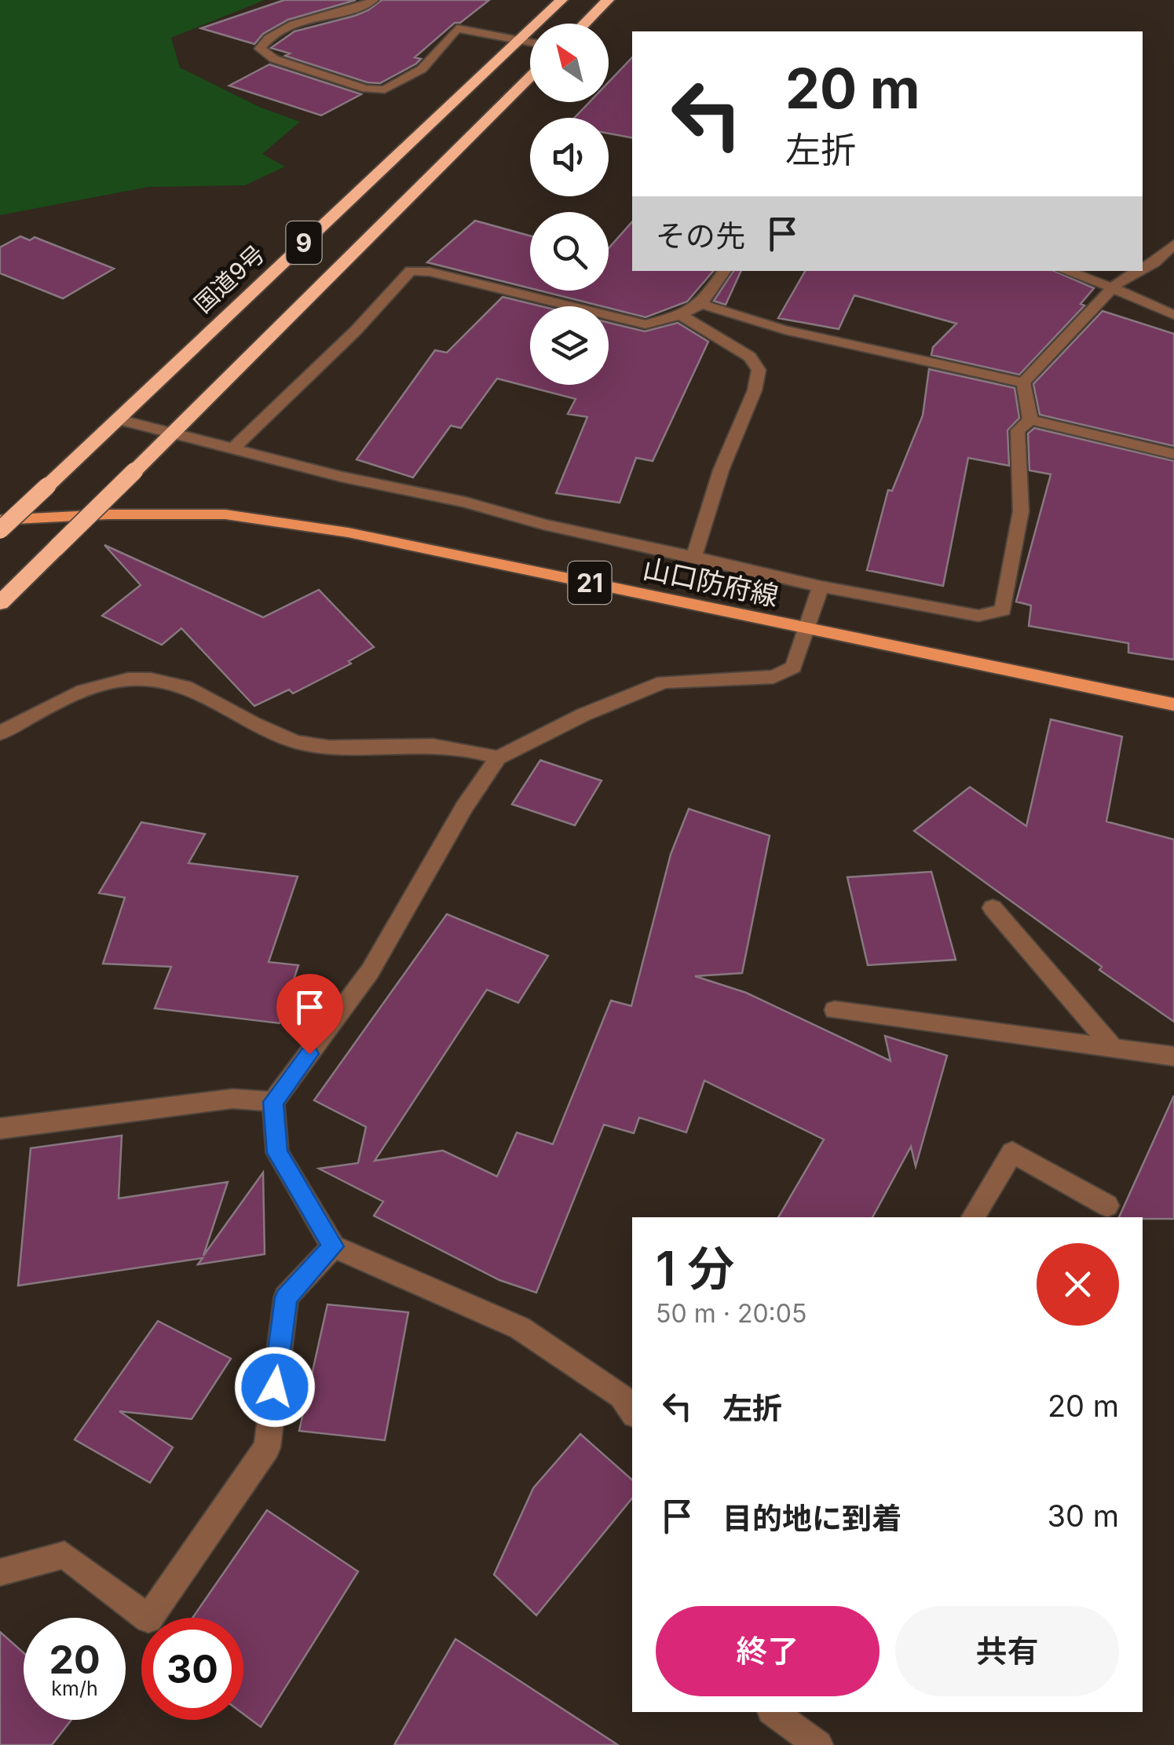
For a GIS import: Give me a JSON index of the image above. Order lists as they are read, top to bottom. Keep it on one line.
{"streets":{"highway":["9","国道9号"],"main road":["山口防府線","21"]},"north":"top left","page":{"turn":["20 m","左折"],"then":"その先","heading":["1 分","50 m · 20:05"],"list":[{"name":"左折","value":"20 m"},{"name":"目的地に到着","value":"30 m"}],"buttons":["終了","共有"],"speed":"20 km/h","limit":"30"}}
